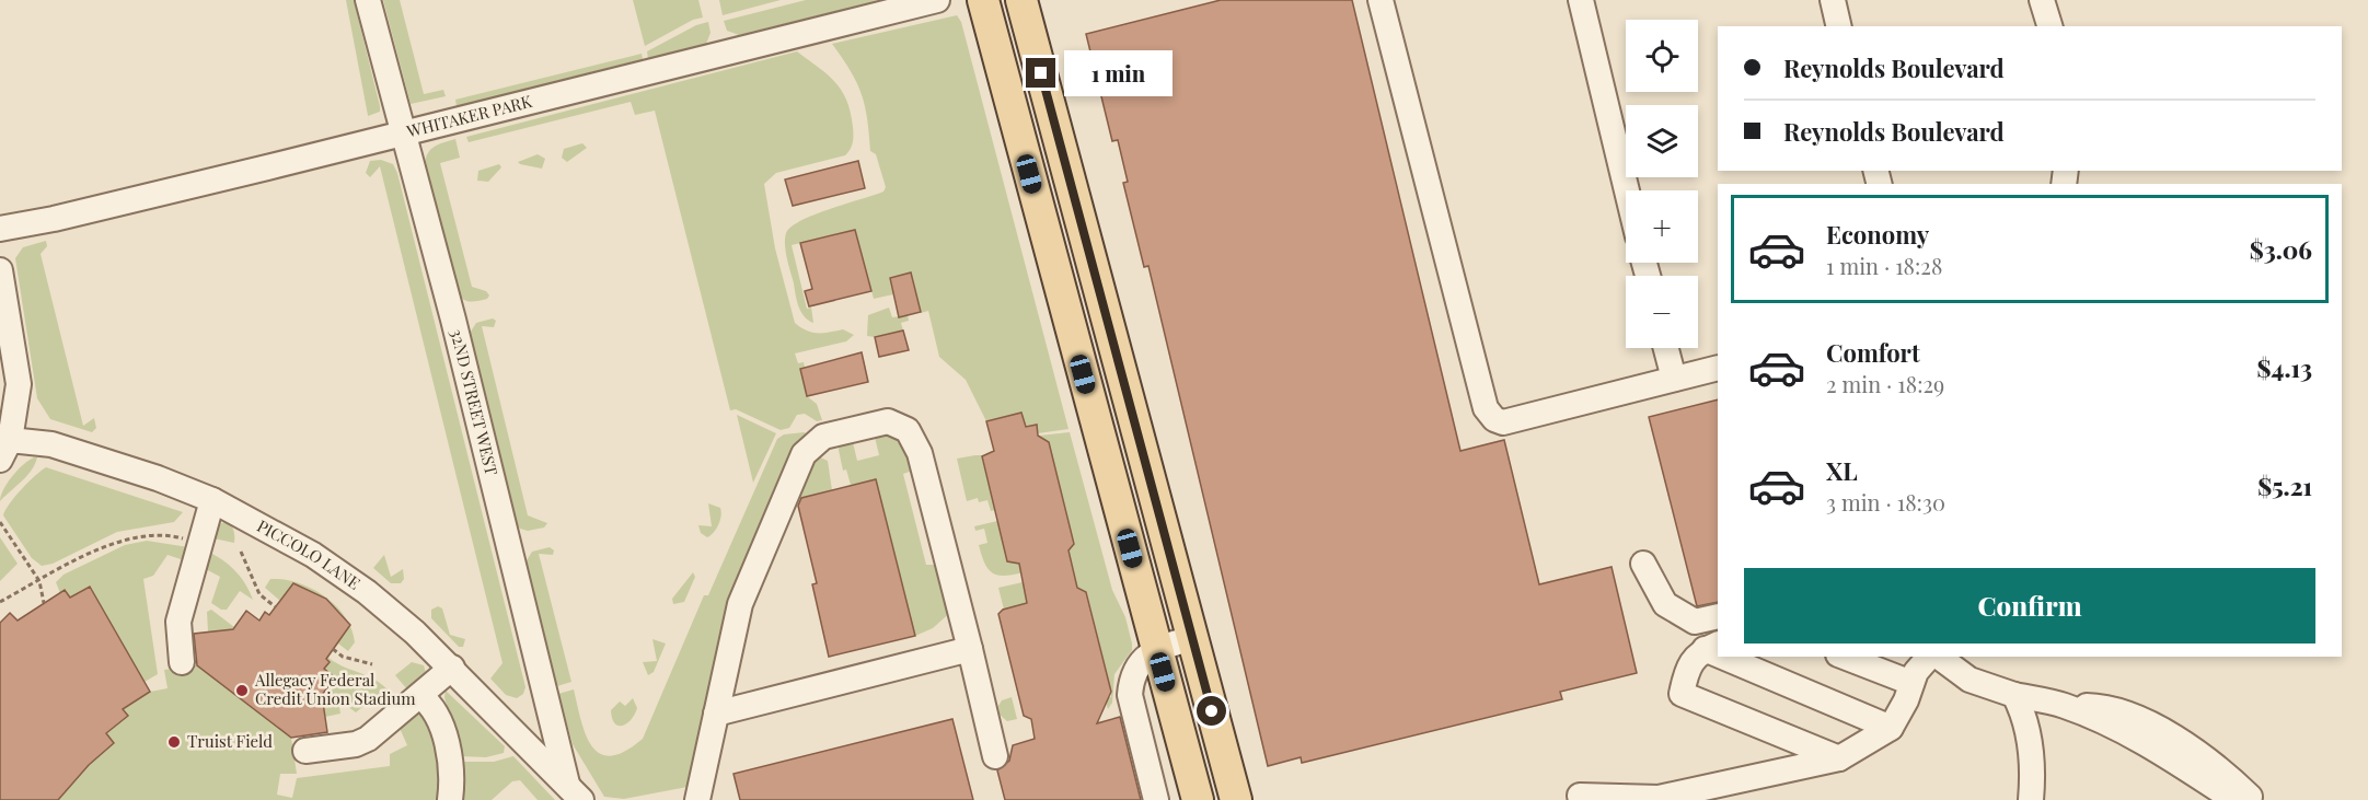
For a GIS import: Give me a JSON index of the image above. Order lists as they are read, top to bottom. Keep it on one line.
{"streets":{"street":["WHITAKER PARK","32ND STREET WEST","PICCOLO LANE"]},"crossings":[["WHITAKER PARK","32ND STREET WEST"],["32ND STREET WEST","PICCOLO LANE"]],"places":["Allegacy Federal Credit Union Stadium","Truist Field"],"page":{"map_buttons":["+","−"],"banner":["Reynolds Boulevard","Reynolds Boulevard"],"bubble":"1 min","list":[{"name":"Economy","note":"1 min · 18:28","value":"$3.06"},{"name":"Comfort","note":"2 min · 18:29","value":"$4.13"},{"name":"XL","note":"3 min · 18:30","value":"$5.21"}],"buttons":"Confirm"}}
